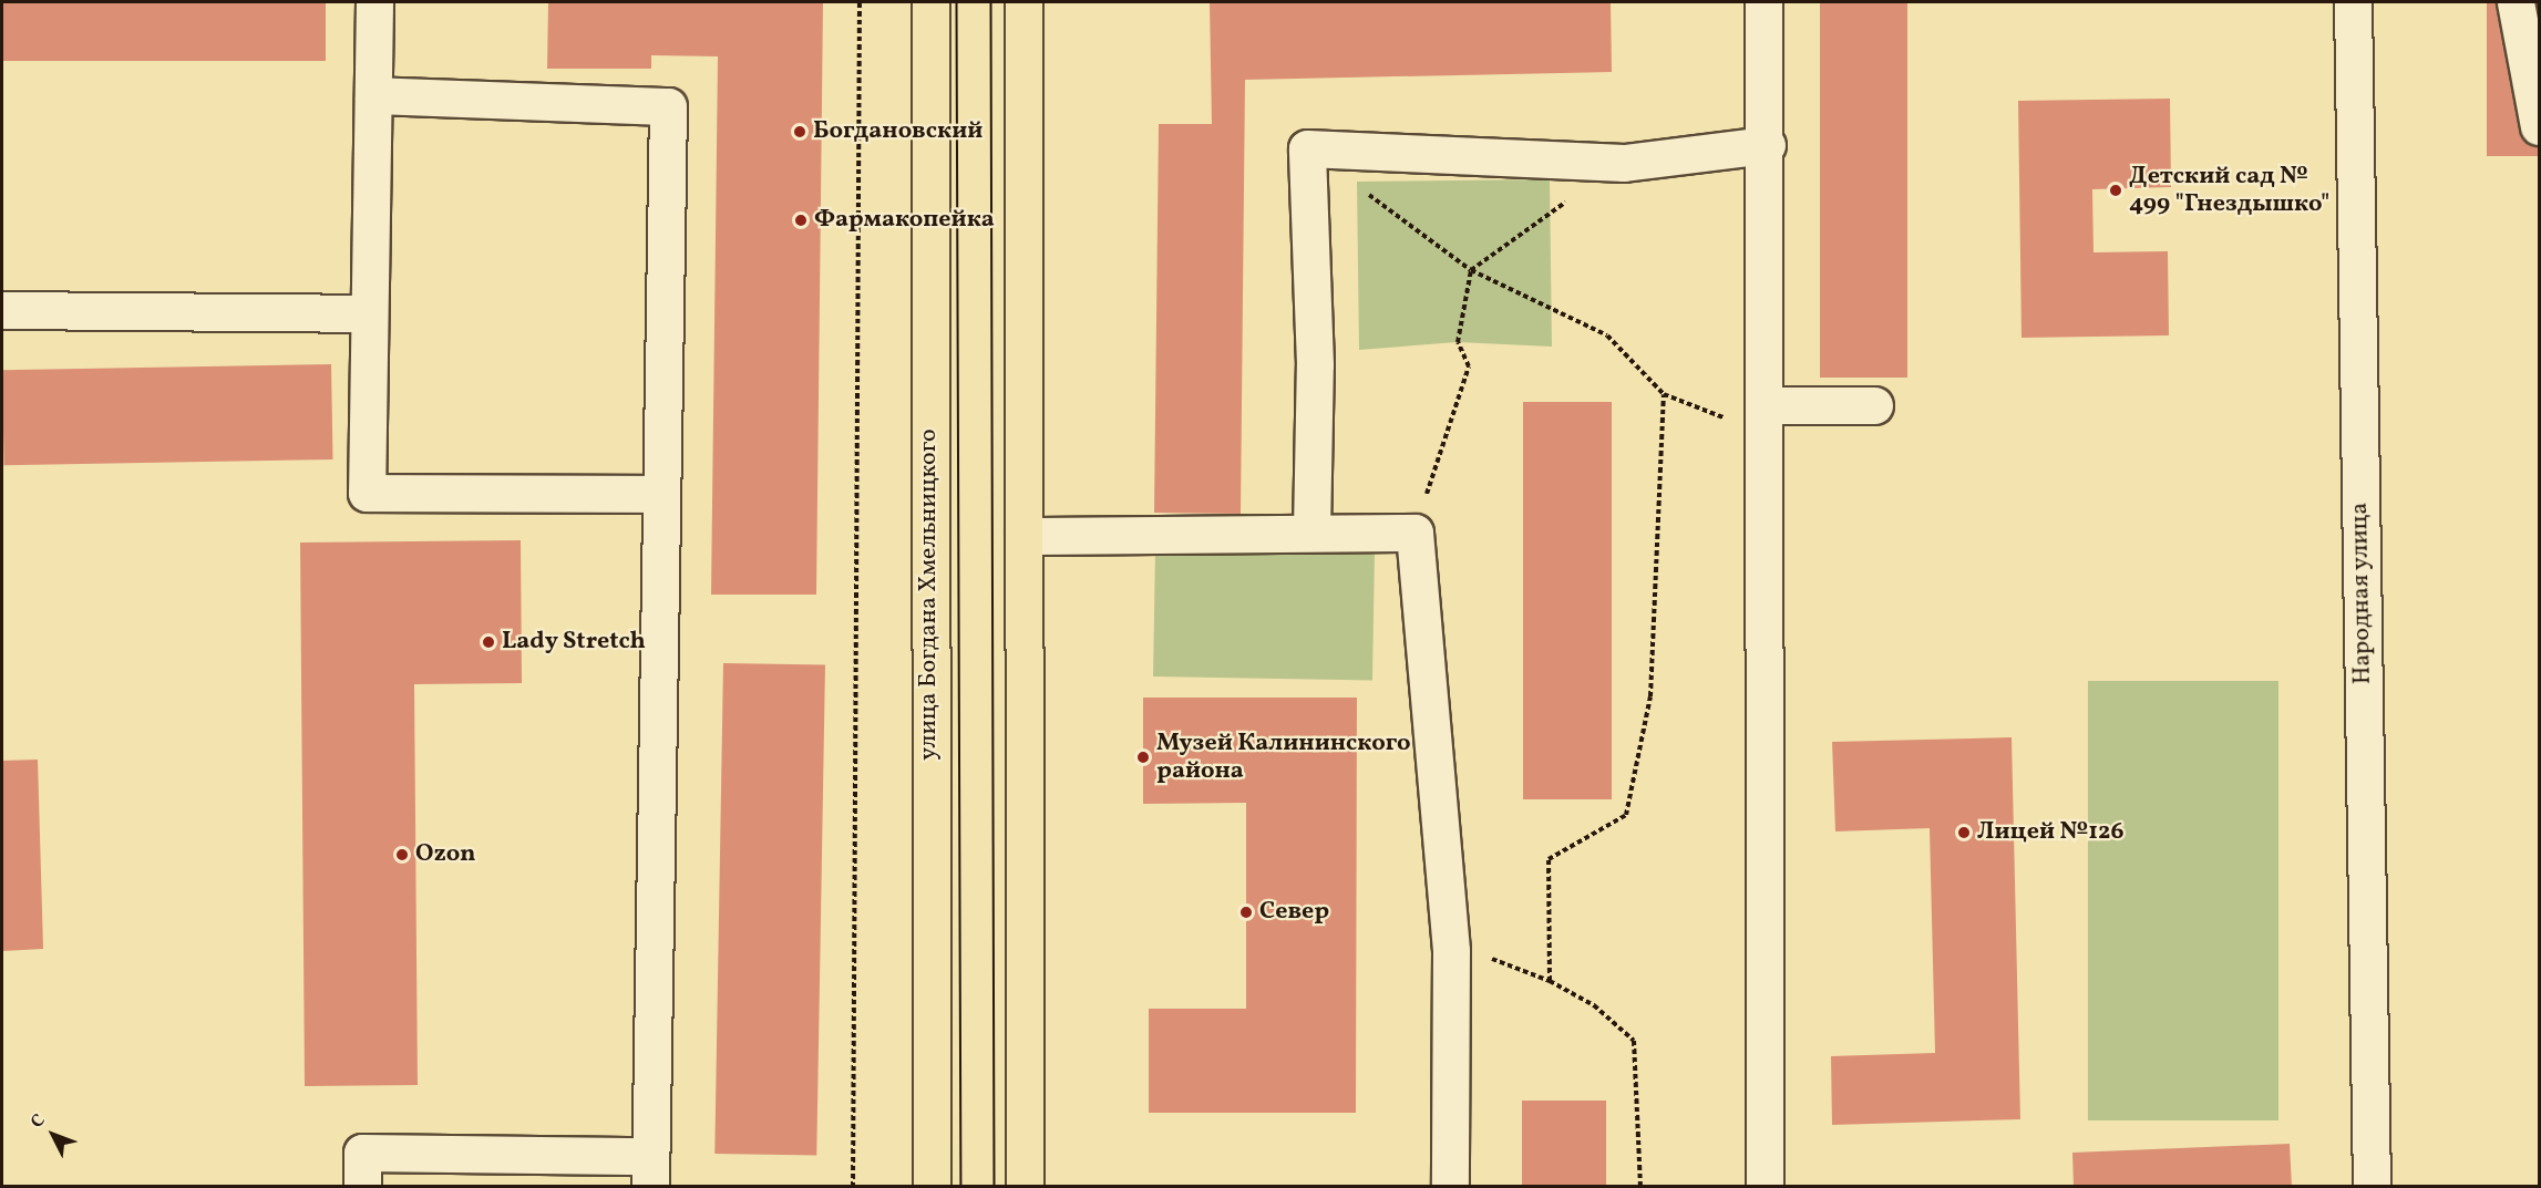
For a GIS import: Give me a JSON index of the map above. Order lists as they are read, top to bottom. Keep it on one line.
{"streets":{"highway":["улица Богдана Хмельницкого"],"street":["Народная улица"]},"places":["Богдановский","Детский сад № 499 \"Гнездышко\"","Фармакопейка","Lady Stretch","Музей Калининского района","Лицей №126","Ozon","Север"],"north":"top left"}
